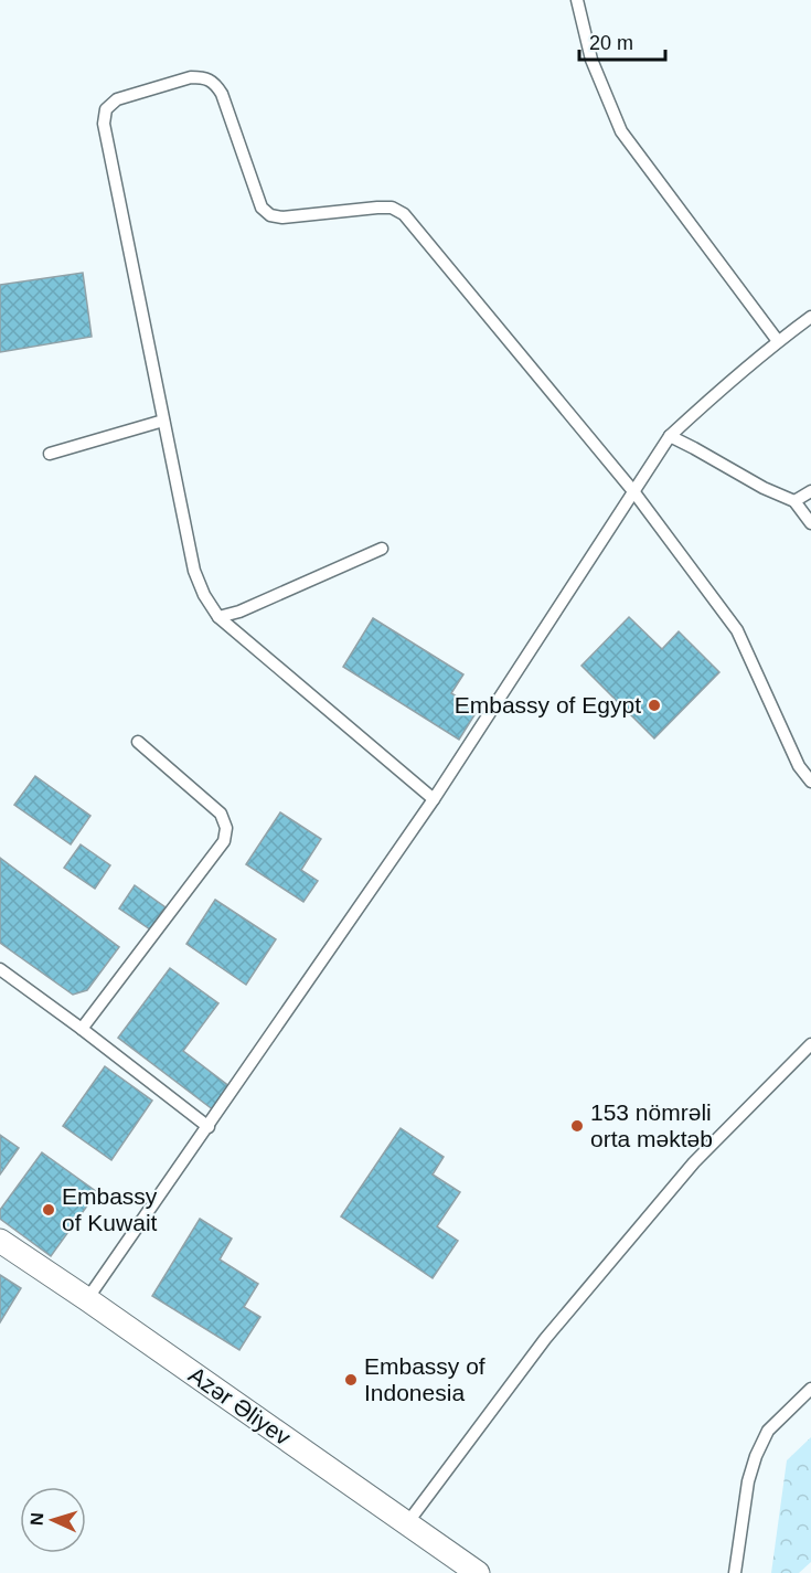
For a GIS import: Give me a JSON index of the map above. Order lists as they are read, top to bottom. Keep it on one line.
{"streets":{"street":["Azər Əliyev"]},"places":["Embassy of Egypt","153 nömrəli orta məktəb","Embassy of Kuwait","Embassy of Indonesia"],"scale_bar":"20 m","north":"left"}
